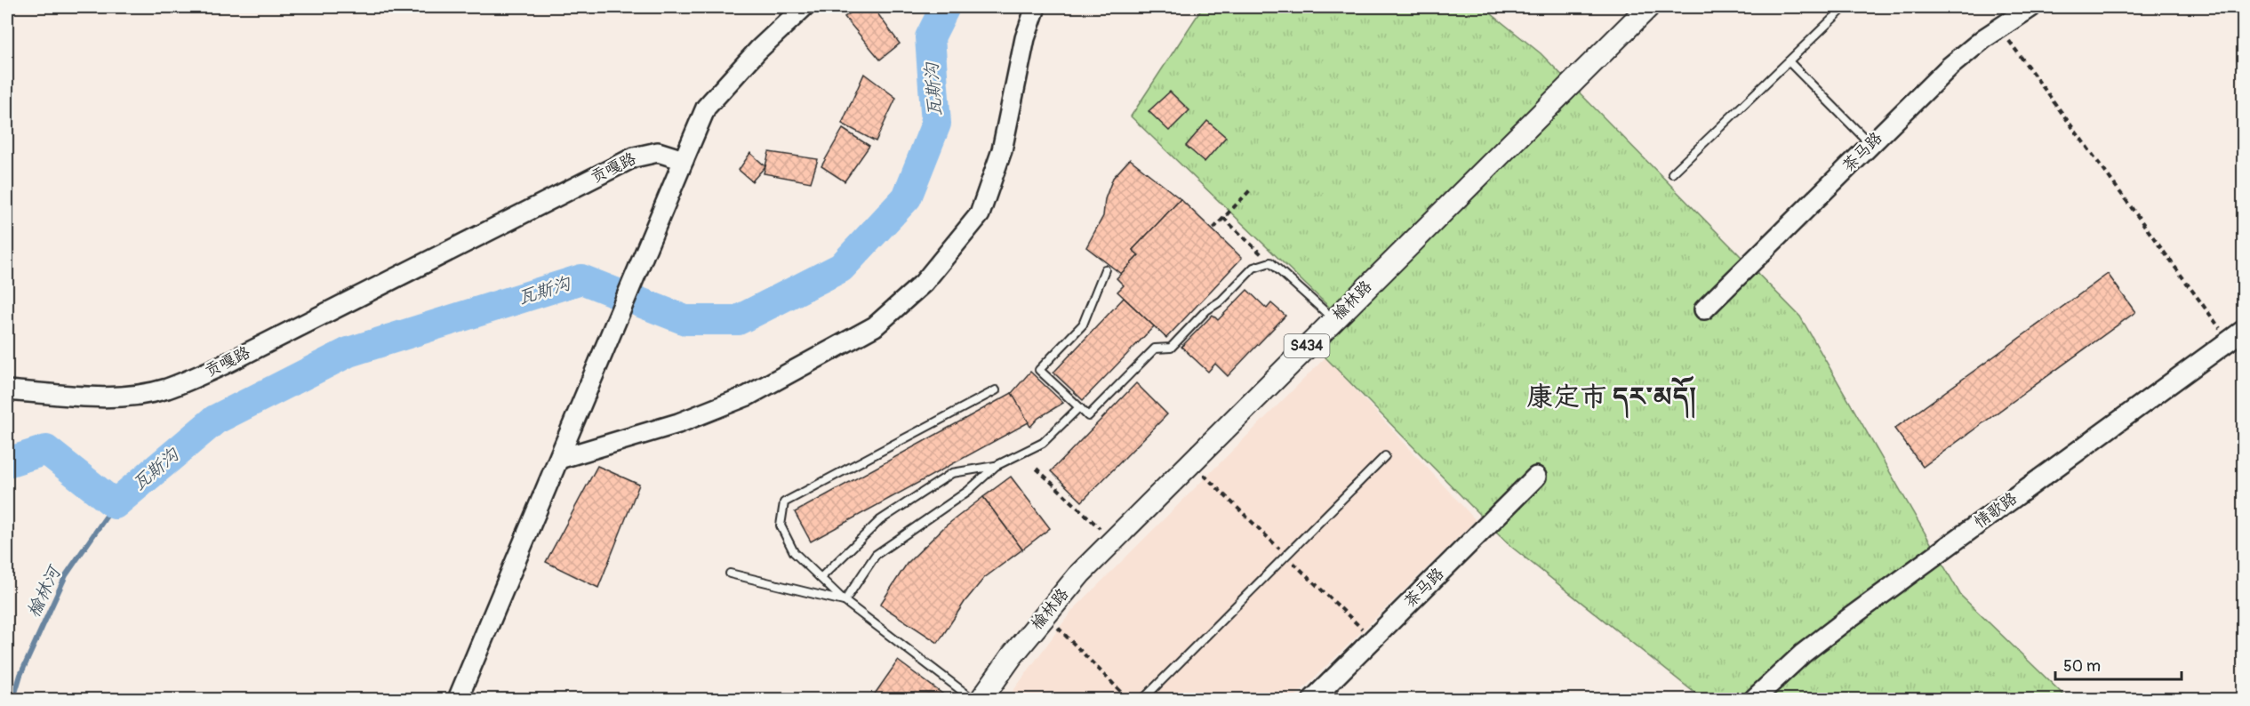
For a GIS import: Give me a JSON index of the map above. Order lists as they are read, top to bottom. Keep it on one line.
{"streets":{"main road":["榆林路","S434"],"street":["茶马路","贡嘎路","情歌路"]},"districts":["康定市 དར་མདོ།"],"water":["瓦斯沟","榆林河"],"scale_bar":"50 m"}
